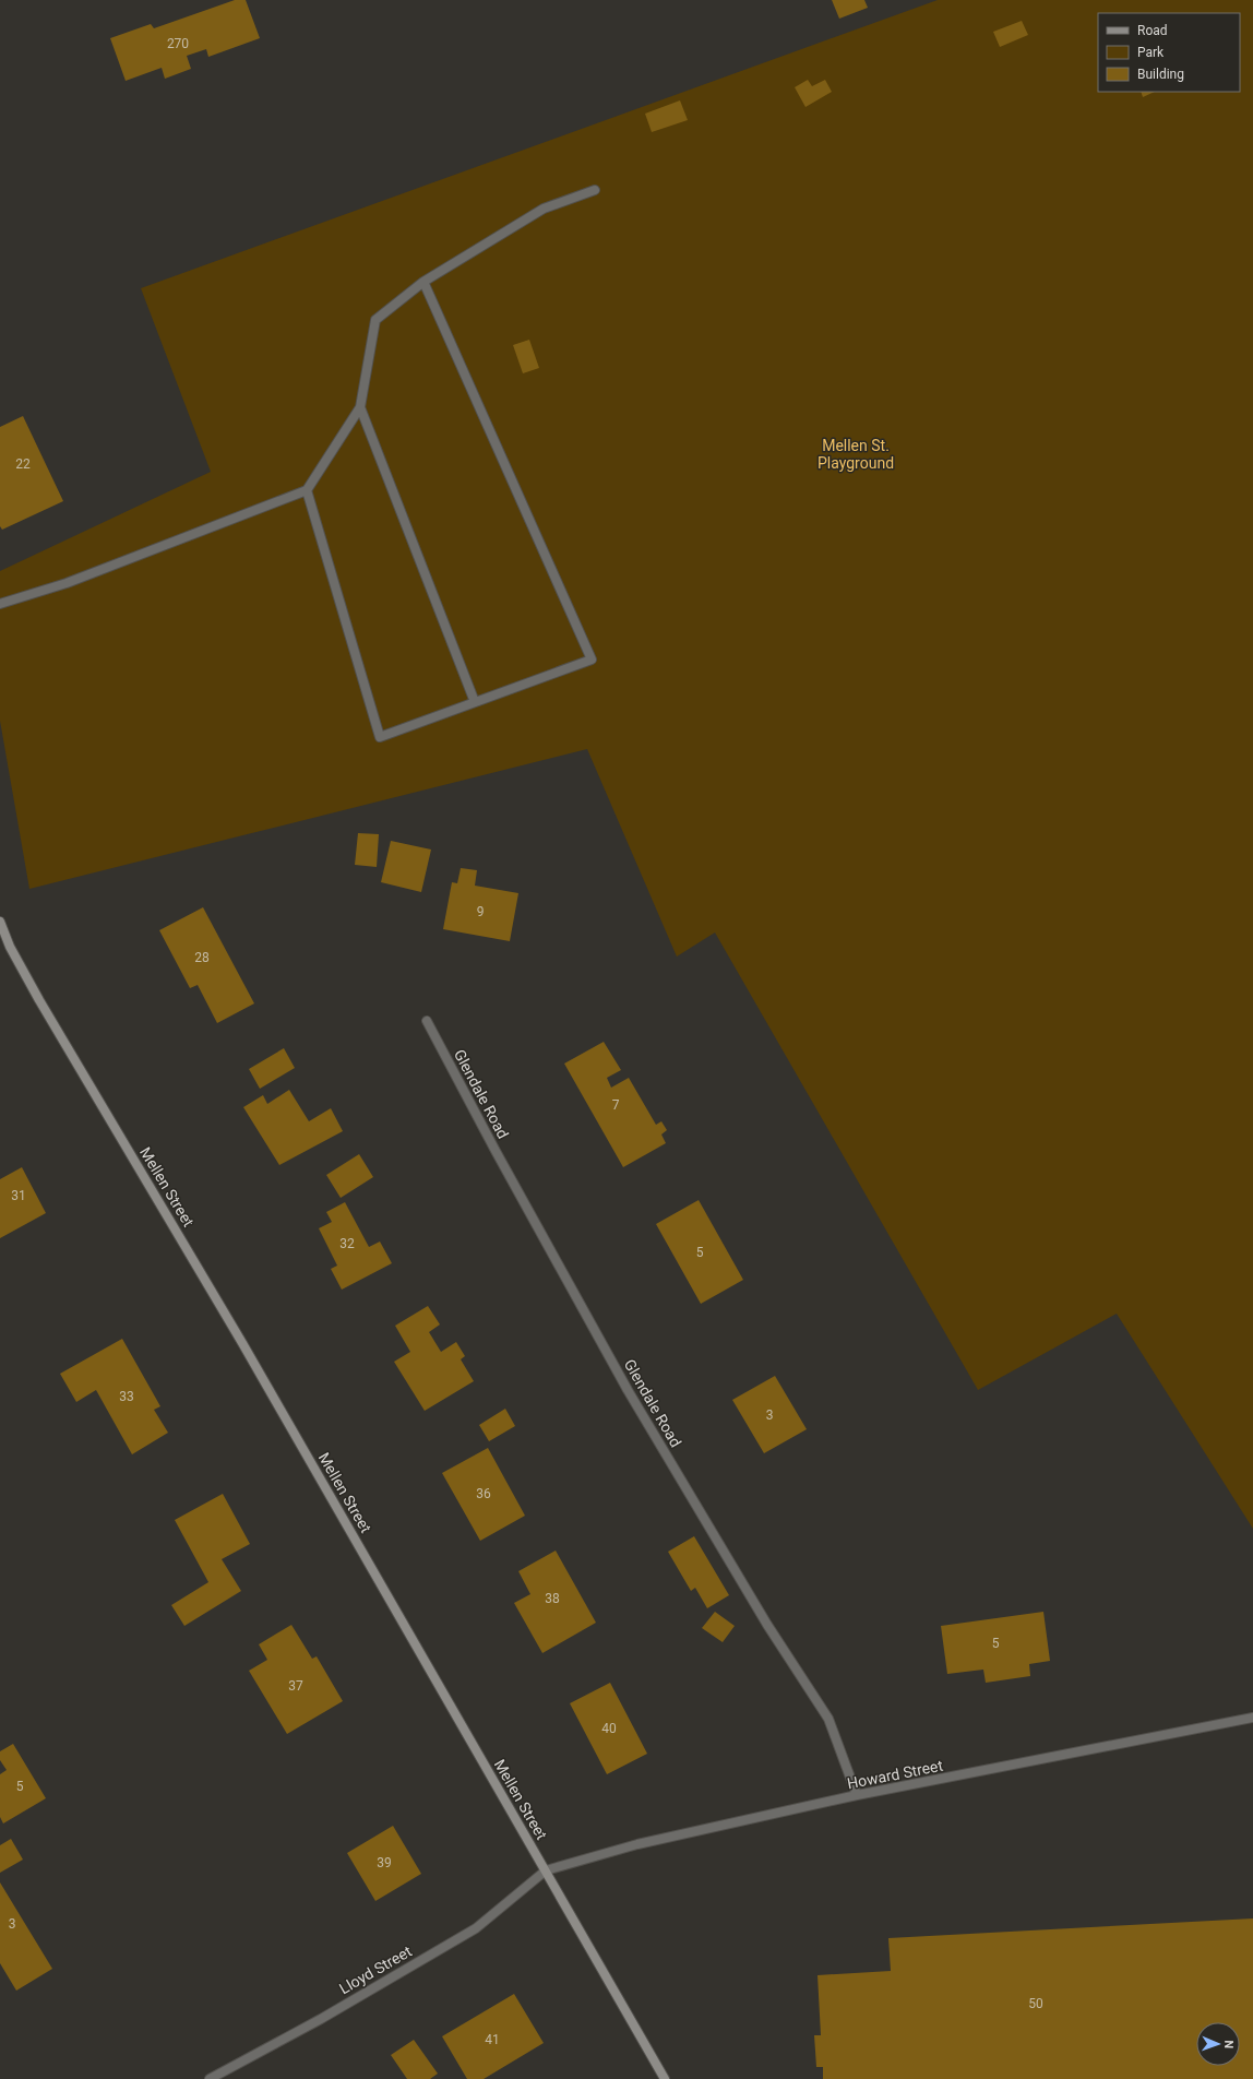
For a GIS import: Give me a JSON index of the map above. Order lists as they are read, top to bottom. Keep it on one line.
{"streets":{"street":["Glendale Road","Mellen Street","Howard Street","Lloyd Street"]},"crossings":[["Glendale Road","Howard Street"],["Mellen Street","Howard Street"],["Mellen Street","Lloyd Street"],["Howard Street","Lloyd Street"]],"parks":["Mellen St. Playground"],"house_numbers":["270","22","9","28","7","31","32","5","33","3","36","38","5","37","40","5","39","3","50","41"],"legend":["Road","Park","Building"],"north":"right"}
